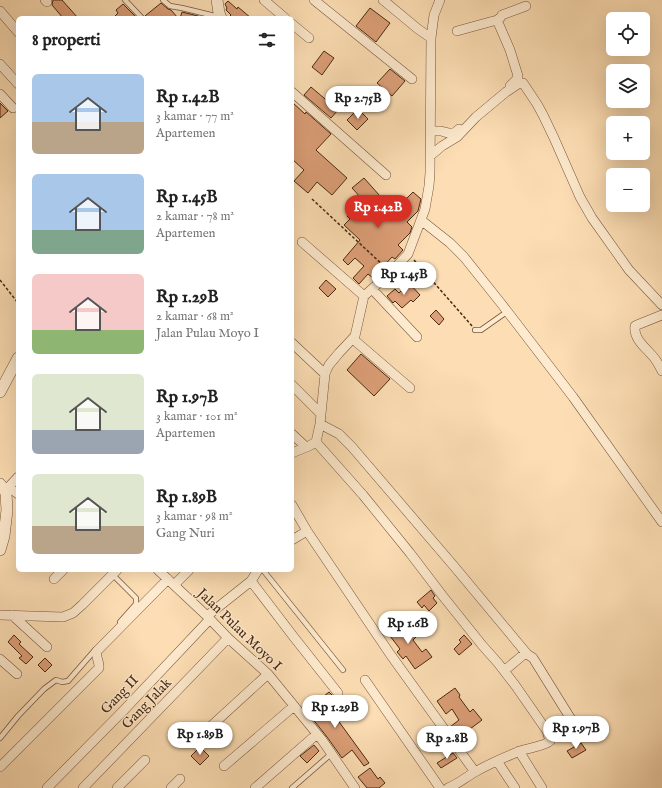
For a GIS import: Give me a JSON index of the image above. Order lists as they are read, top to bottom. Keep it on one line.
{"streets":{"street":["Jalan Pulau Moyo I","Gang II","Gang Jalak"]},"crossings":[["Jalan Pulau Moyo I","Gang II"],["Jalan Pulau Moyo I","Gang Jalak"]],"page":{"map_buttons":["+","−"],"heading":"8 properti","list":[{"name":"Rp 1.42B","note":"3 kamar · 77 m² · Apartemen"},{"name":"Rp 1.45B","note":"2 kamar · 78 m² · Apartemen"},{"name":"Rp 1.29B","note":"2 kamar · 68 m² · Jalan Pulau Moyo I"},{"name":"Rp 1.97B","note":"3 kamar · 101 m² · Apartemen"},{"name":"Rp 1.89B","note":"3 kamar · 98 m² · Gang Nuri"}],"price":["Rp 2.75B","Rp 1.42B","Rp 1.45B","Rp 1.6B","Rp 1.29B","Rp 1.97B","Rp 1.89B","Rp 2.8B"]}}
